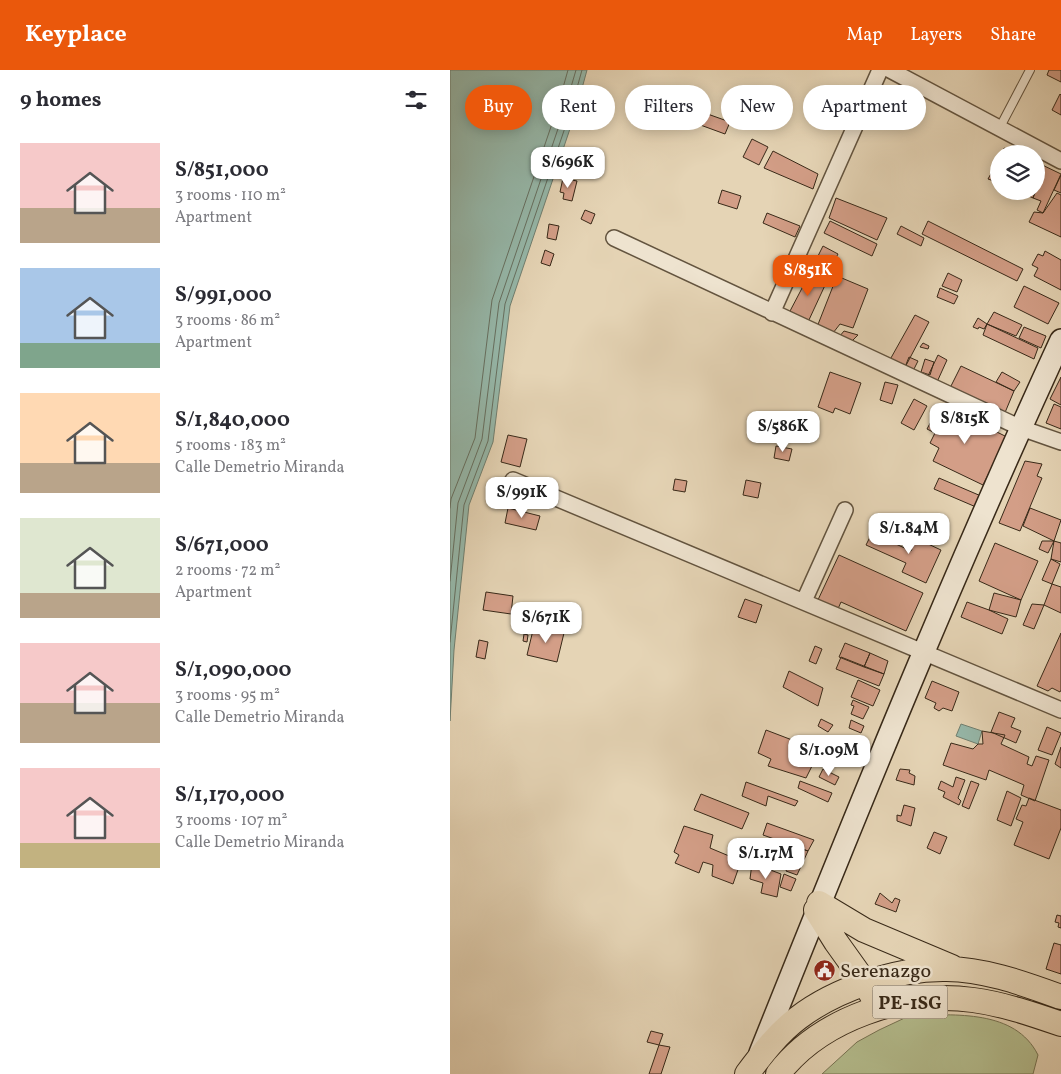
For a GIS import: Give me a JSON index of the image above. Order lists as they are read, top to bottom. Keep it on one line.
{"streets":{"main road":["PE-1SG"]},"places":{"public building":["Serenazgo"]},"page":{"header":"Keyplace","nav":["Map","Layers","Share"],"heading":"9 homes","chip":["Buy","Rent","Filters","New","Apartment"],"list":[{"name":"S/851,000","note":"3 rooms · 110 m² · Apartment"},{"name":"S/991,000","note":"3 rooms · 86 m² · Apartment"},{"name":"S/1,840,000","note":"5 rooms · 183 m² · Calle Demetrio Miranda"},{"name":"S/671,000","note":"2 rooms · 72 m² · Apartment"},{"name":"S/1,090,000","note":"3 rooms · 95 m² · Calle Demetrio Miranda"},{"name":"S/1,170,000","note":"3 rooms · 107 m² · Calle Demetrio Miranda"}],"price":["S/696K","S/851K","S/815K","S/586K","S/991K","S/1.84M","S/671K","S/1.09M","S/1.17M"]}}
